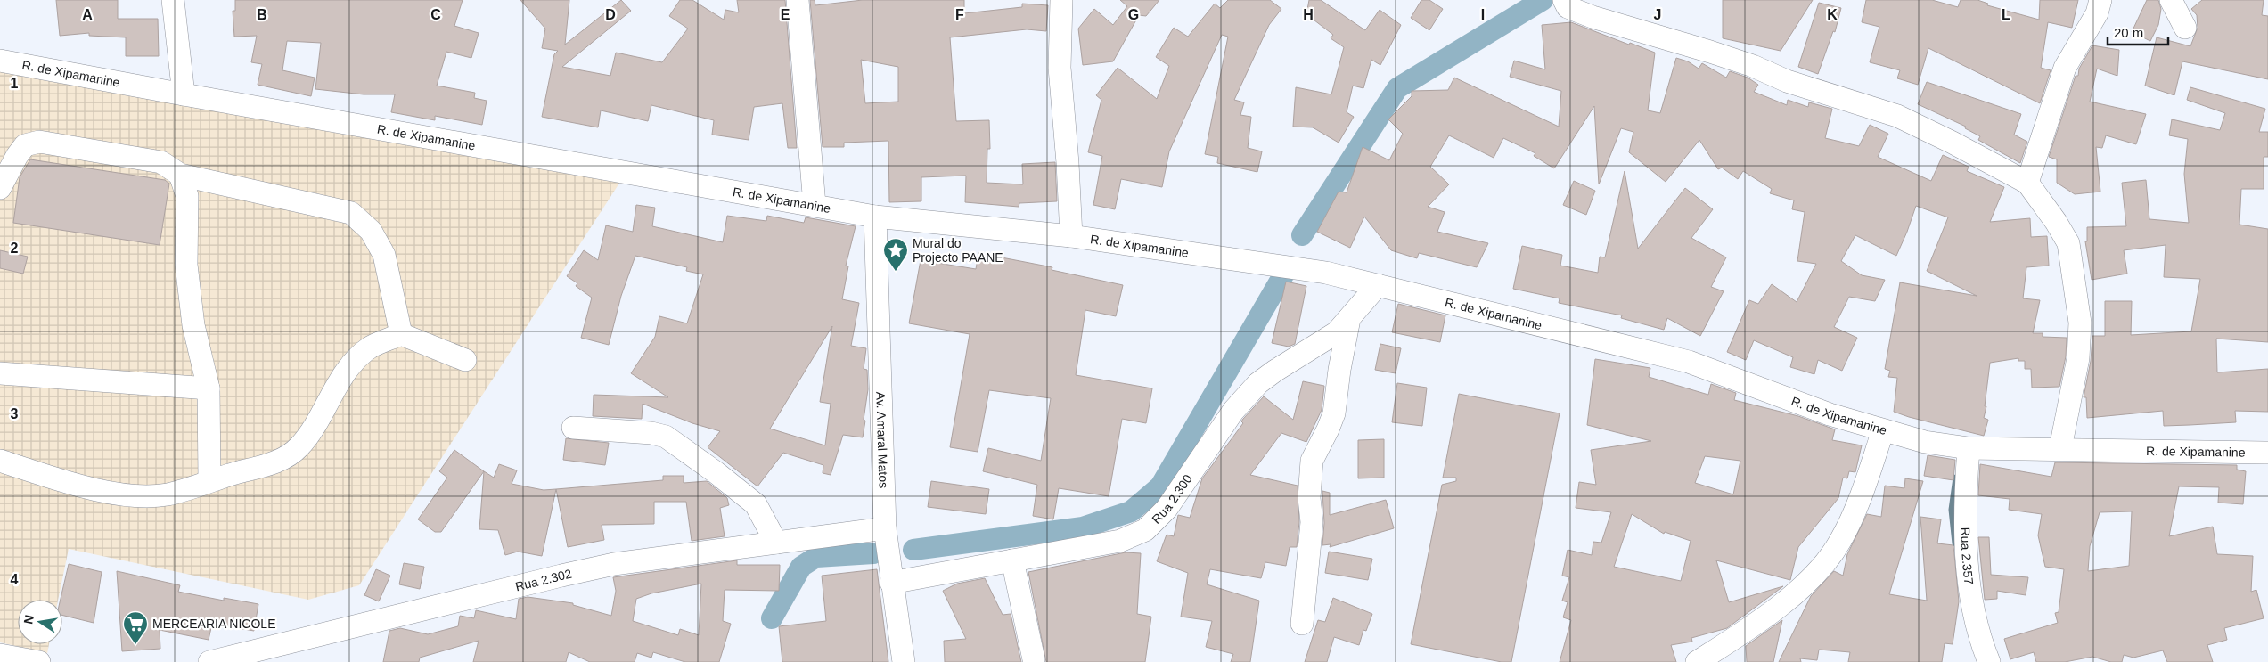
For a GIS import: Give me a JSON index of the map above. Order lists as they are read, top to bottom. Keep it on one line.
{"streets":{"street":["R. de Xipamanine","Av. Amaral Matos","Rua 2.300","Rua 2.357","Rua 2.302"]},"crossings":[["R. de Xipamanine","Av. Amaral Matos"],["R. de Xipamanine","Rua 2.300"],["R. de Xipamanine","Rua 2.357"],["Av. Amaral Matos","Rua 2.300"],["Av. Amaral Matos","Rua 2.302"]],"places":{"place":["Mural do Projecto PAANE"],"supermarket":["MERCEARIA NICOLE"]},"scale_bar":"20 m","north":"left","grid":{"columns":["A","B","C","D","E","F","G","H","I","J","K","L"],"rows":["1","2","3","4"]}}
